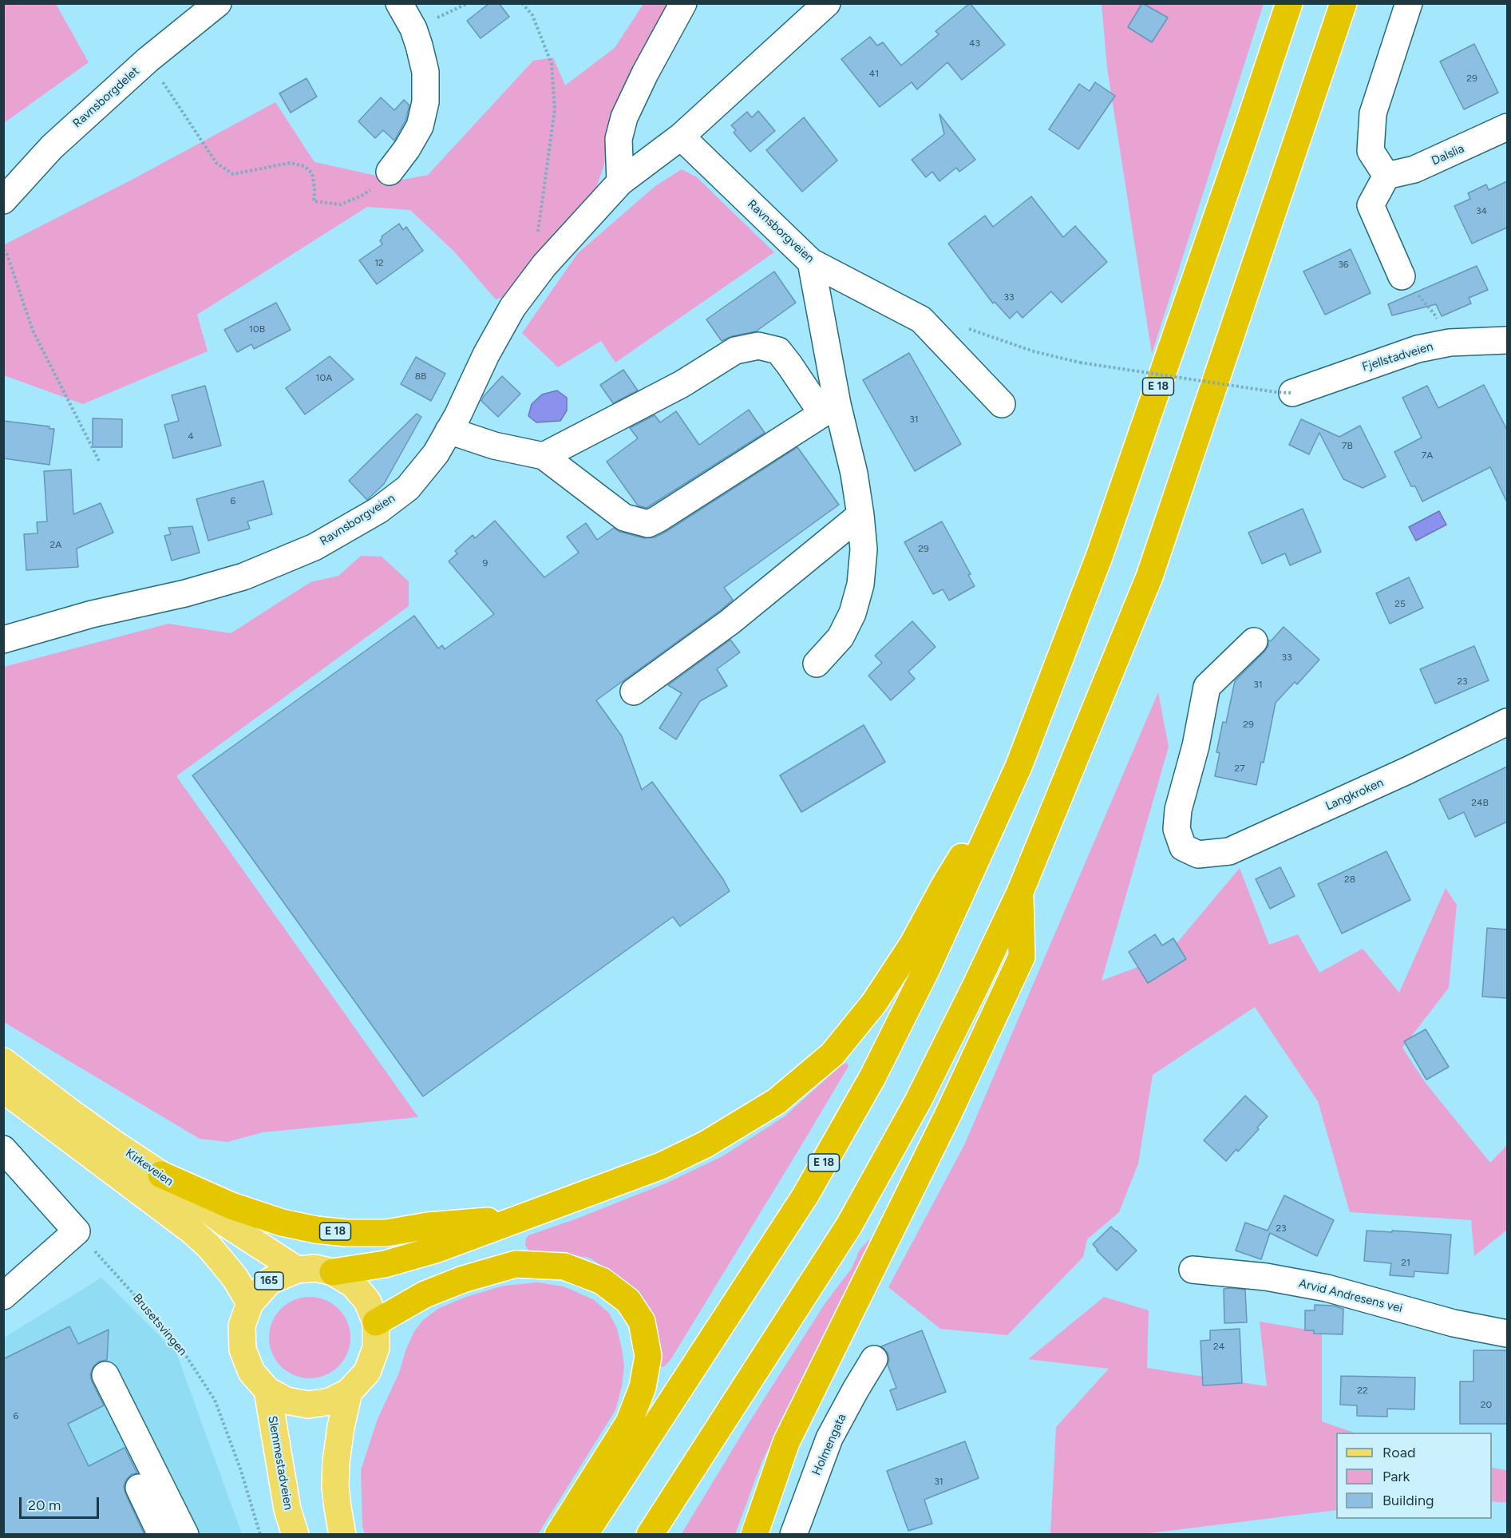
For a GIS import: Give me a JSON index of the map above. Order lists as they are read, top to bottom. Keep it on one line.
{"streets":{"highway":["E 18"],"main road":["Kirkeveien","165","Slemmestadveien"],"street":["Ravnsborgdelet","Dalslia","Ravnsborgveien","Fjellstadveien","Langkroken","Arvid Andresens vei","Holmengata"],"path":["Brusetsvingen"]},"crossings":[["E 18","Kirkeveien"],["E 18","165"],["E 18","Slemmestadveien"],["Kirkeveien","165"],["Kirkeveien","Slemmestadveien"],["165","Slemmestadveien"]],"house_numbers":["43","41","29","34","12","36","33","10B","8B","10A","31","4","7B","7A","6","2A","29","9","25","33","23","31","29","27","24B","28","23","21","24","22","20","6","31"],"legend":["Road","Park","Building"],"scale_bar":"20 m"}
